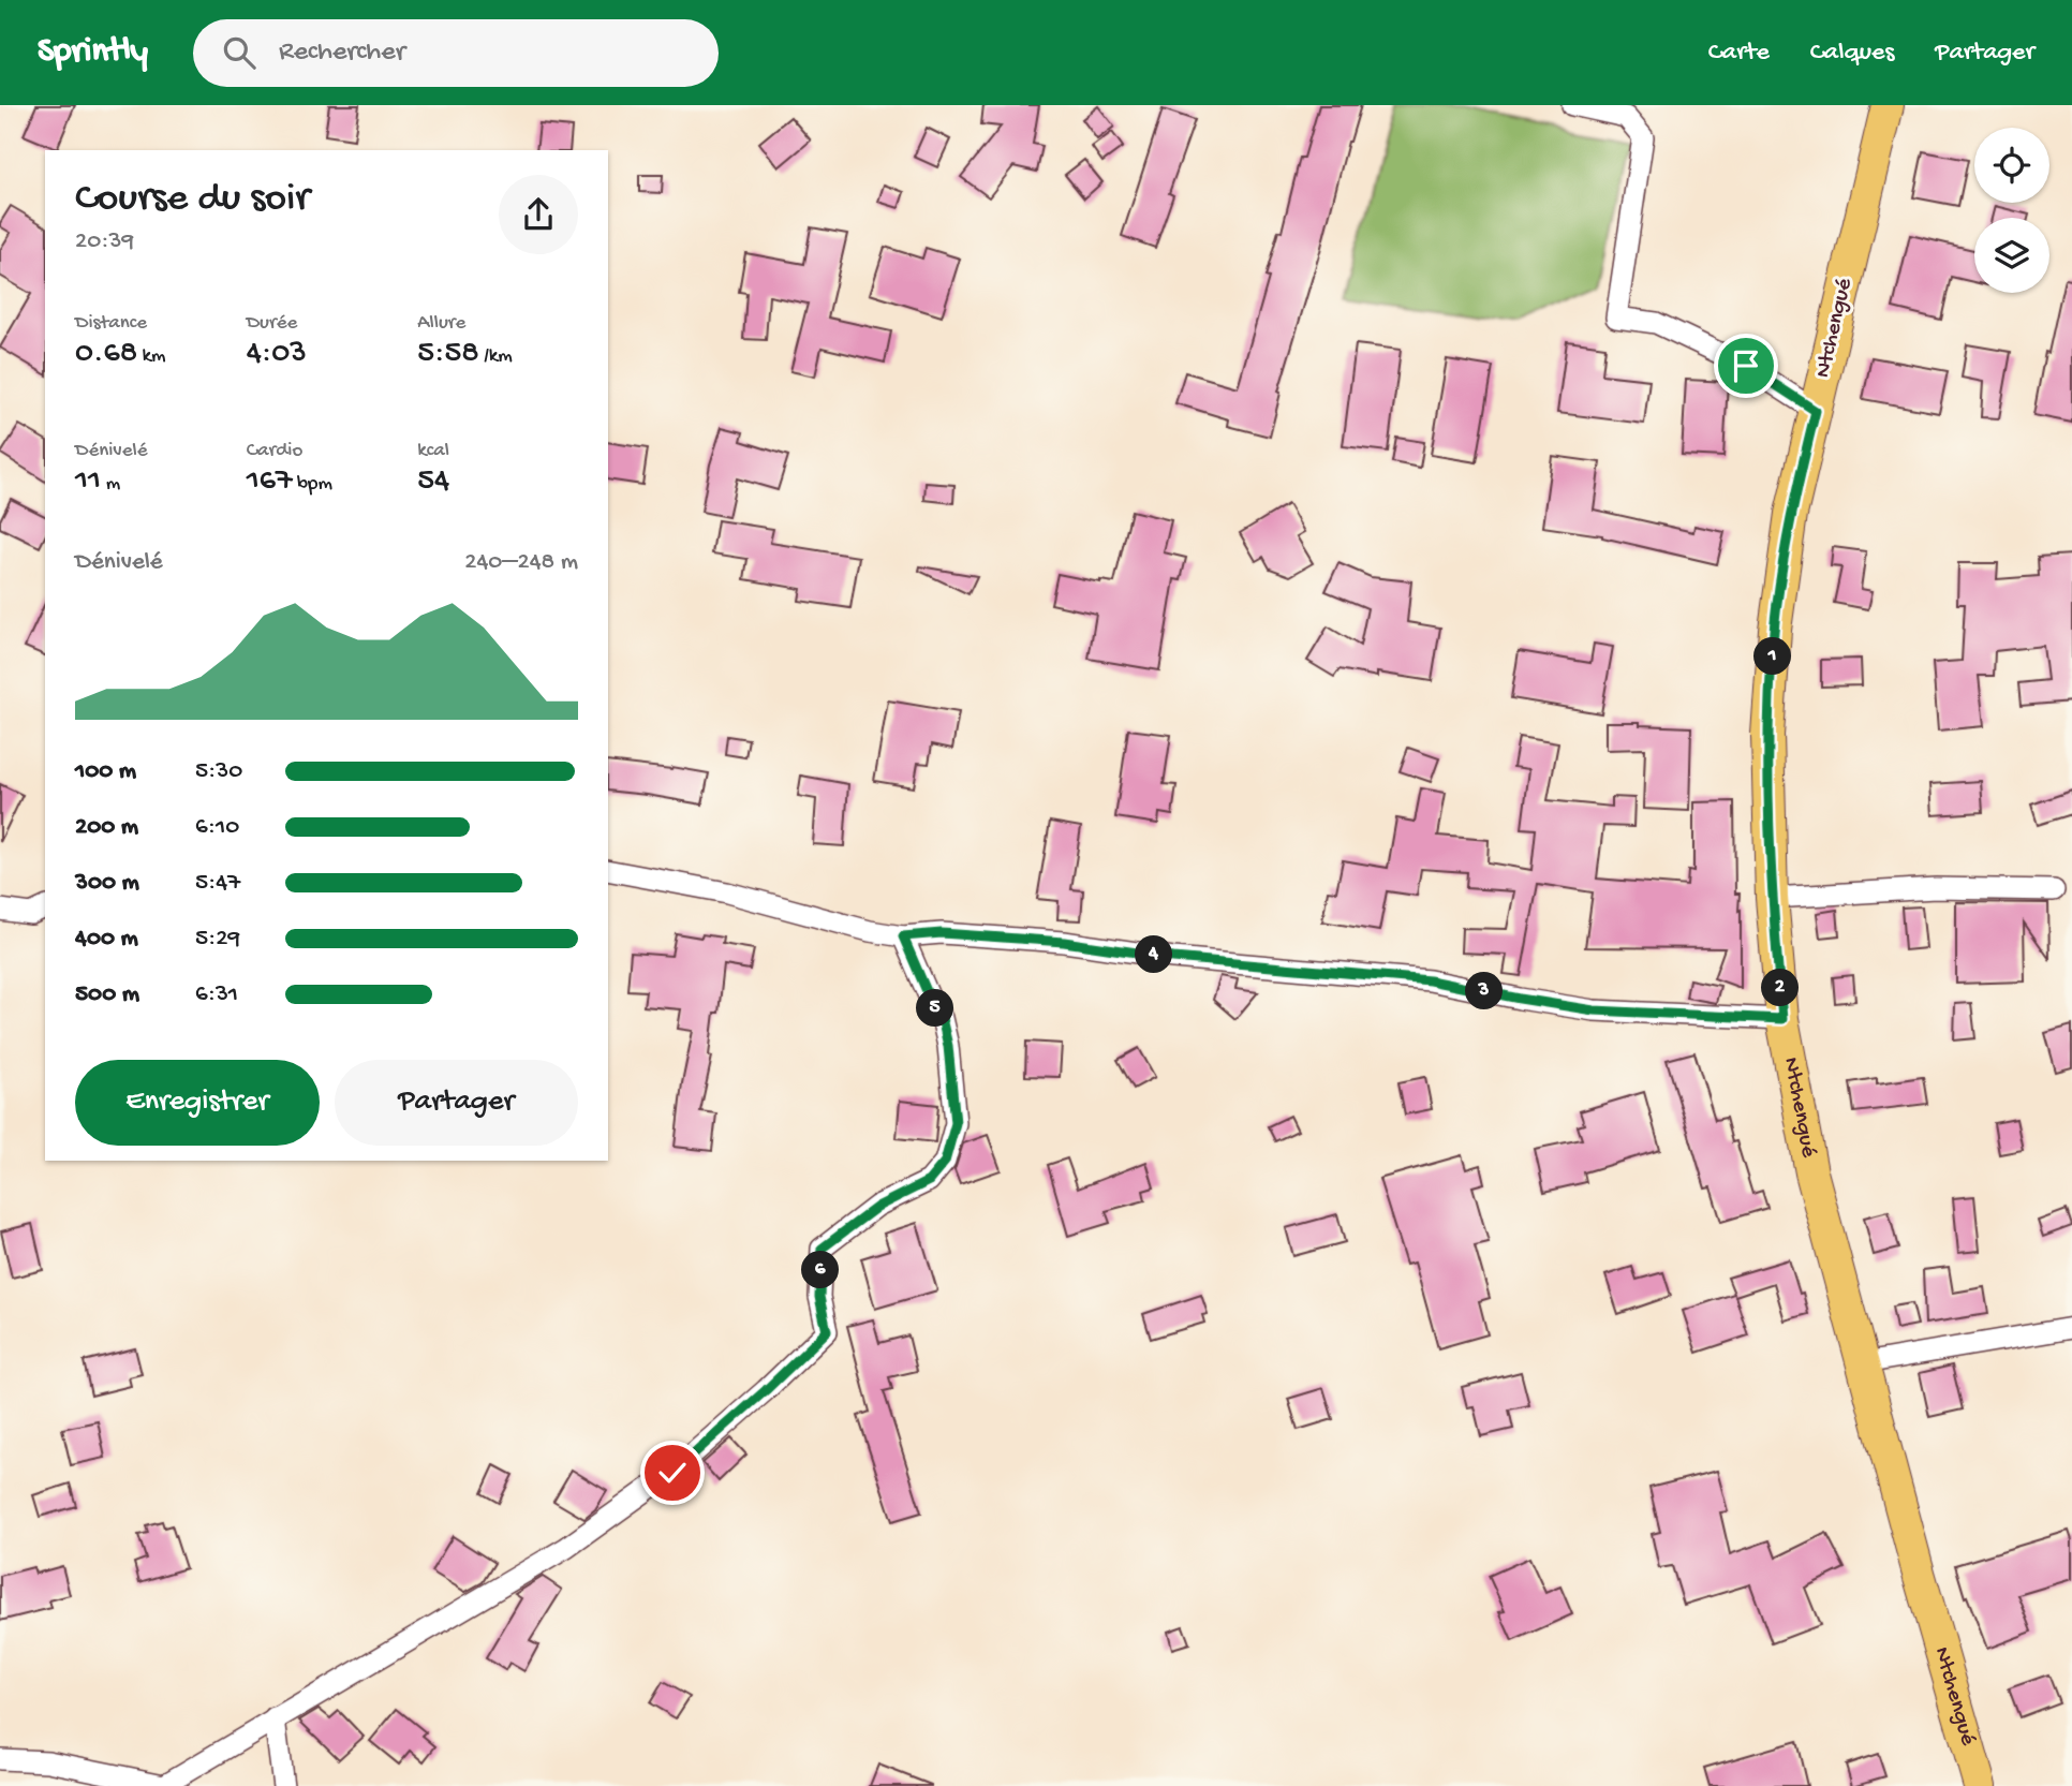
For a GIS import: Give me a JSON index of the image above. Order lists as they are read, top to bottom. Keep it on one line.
{"streets":{"main road":["Ntchengué"]},"page":{"header":"Sprintly","search":"Rechercher","nav":["Carte","Calques","Partager"],"heading":["Course du soir","20:39"],"stats":[["Distance","0.68 km"],["Durée","4:03"],["Allure","5:58 /km"],["Dénivelé","11 m"],["Cardio","167 bpm"],["kcal","54"]],"chart":["Dénivelé","240–248 m"],"pins":["1","4","2","3","5","6"],"list":[{"name":"100 m","note":"5:30"},{"name":"200 m","note":"6:10"},{"name":"300 m","note":"5:47"},{"name":"400 m","note":"5:29"},{"name":"500 m","note":"6:31"}],"buttons":["Enregistrer","Partager"]}}
